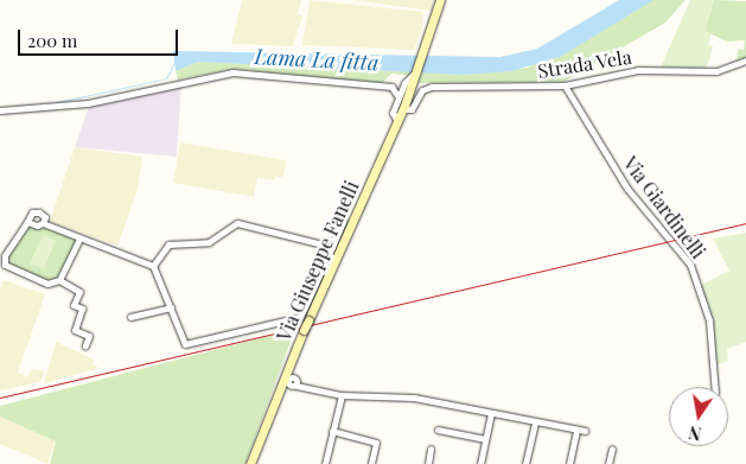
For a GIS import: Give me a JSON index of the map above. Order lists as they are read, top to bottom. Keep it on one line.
{"streets":{"main road":["Via Giuseppe Fanelli"],"street":["Strada Vela","Via Giardinelli"]},"crossings":[["Strada Vela","Via Giardinelli"],["Strada Vela","Via Giuseppe Fanelli"]],"water":["Lama La fitta"],"scale_bar":"200 m","north":"bottom"}
